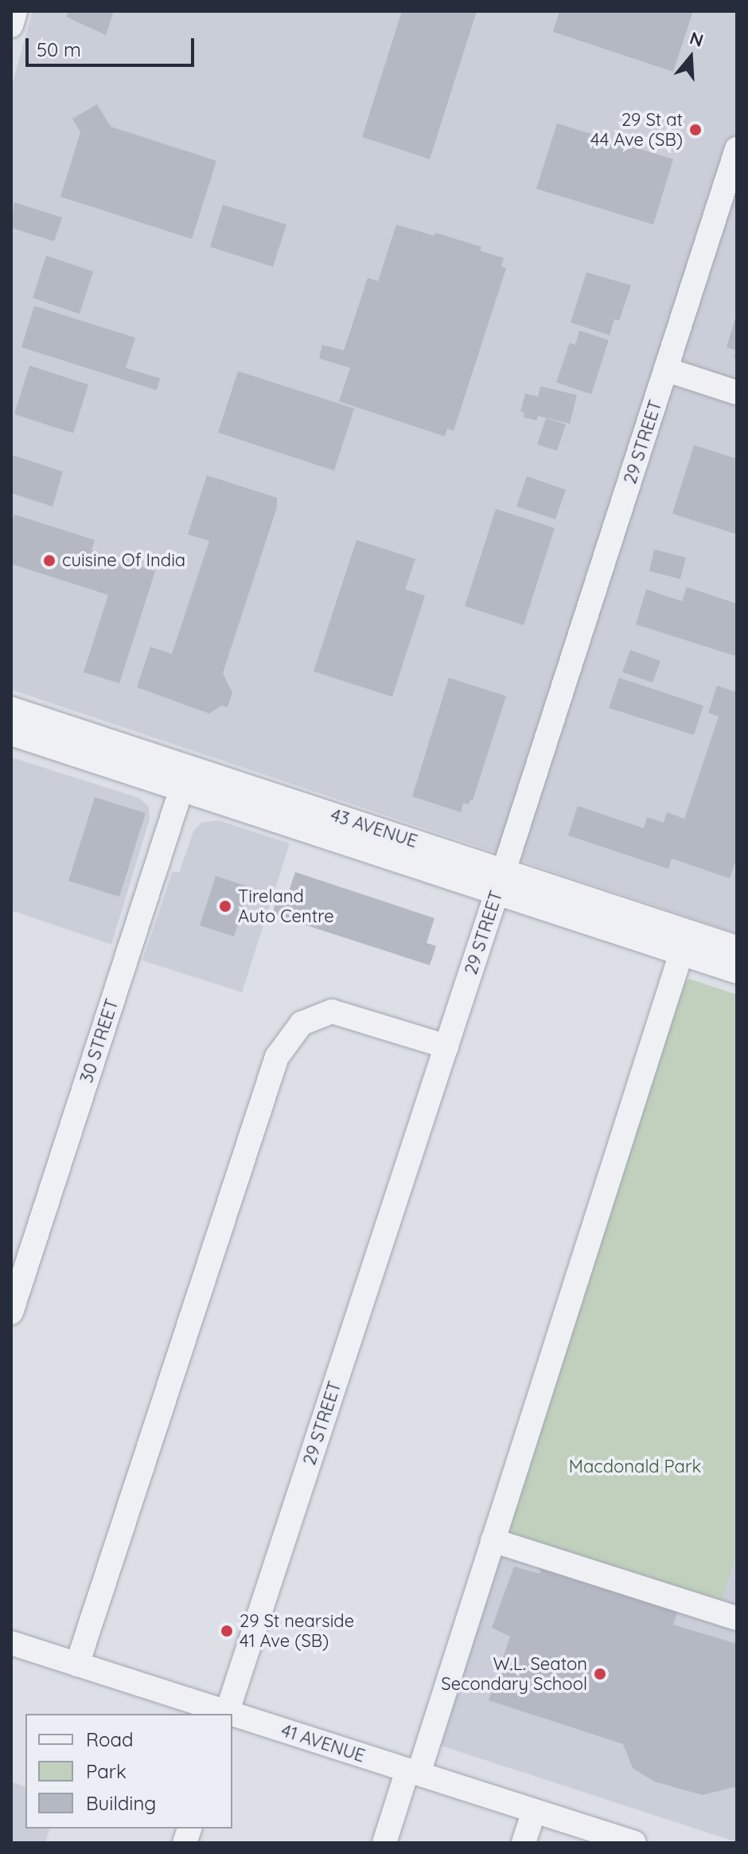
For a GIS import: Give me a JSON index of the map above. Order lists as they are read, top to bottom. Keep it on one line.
{"streets":{"street":["29 STREET","43 AVENUE","30 STREET","41 AVENUE"]},"crossings":[["29 STREET","43 AVENUE"],["29 STREET","41 AVENUE"],["43 AVENUE","30 STREET"]],"parks":["Macdonald Park"],"places":["29 St at 44 Ave (SB)","cuisine Of India","Tireland Auto Centre","29 St nearside 41 Ave (SB)","W.L. Seaton Secondary School"],"legend":["Road","Park","Building"],"scale_bar":"50 m","north":"top"}
